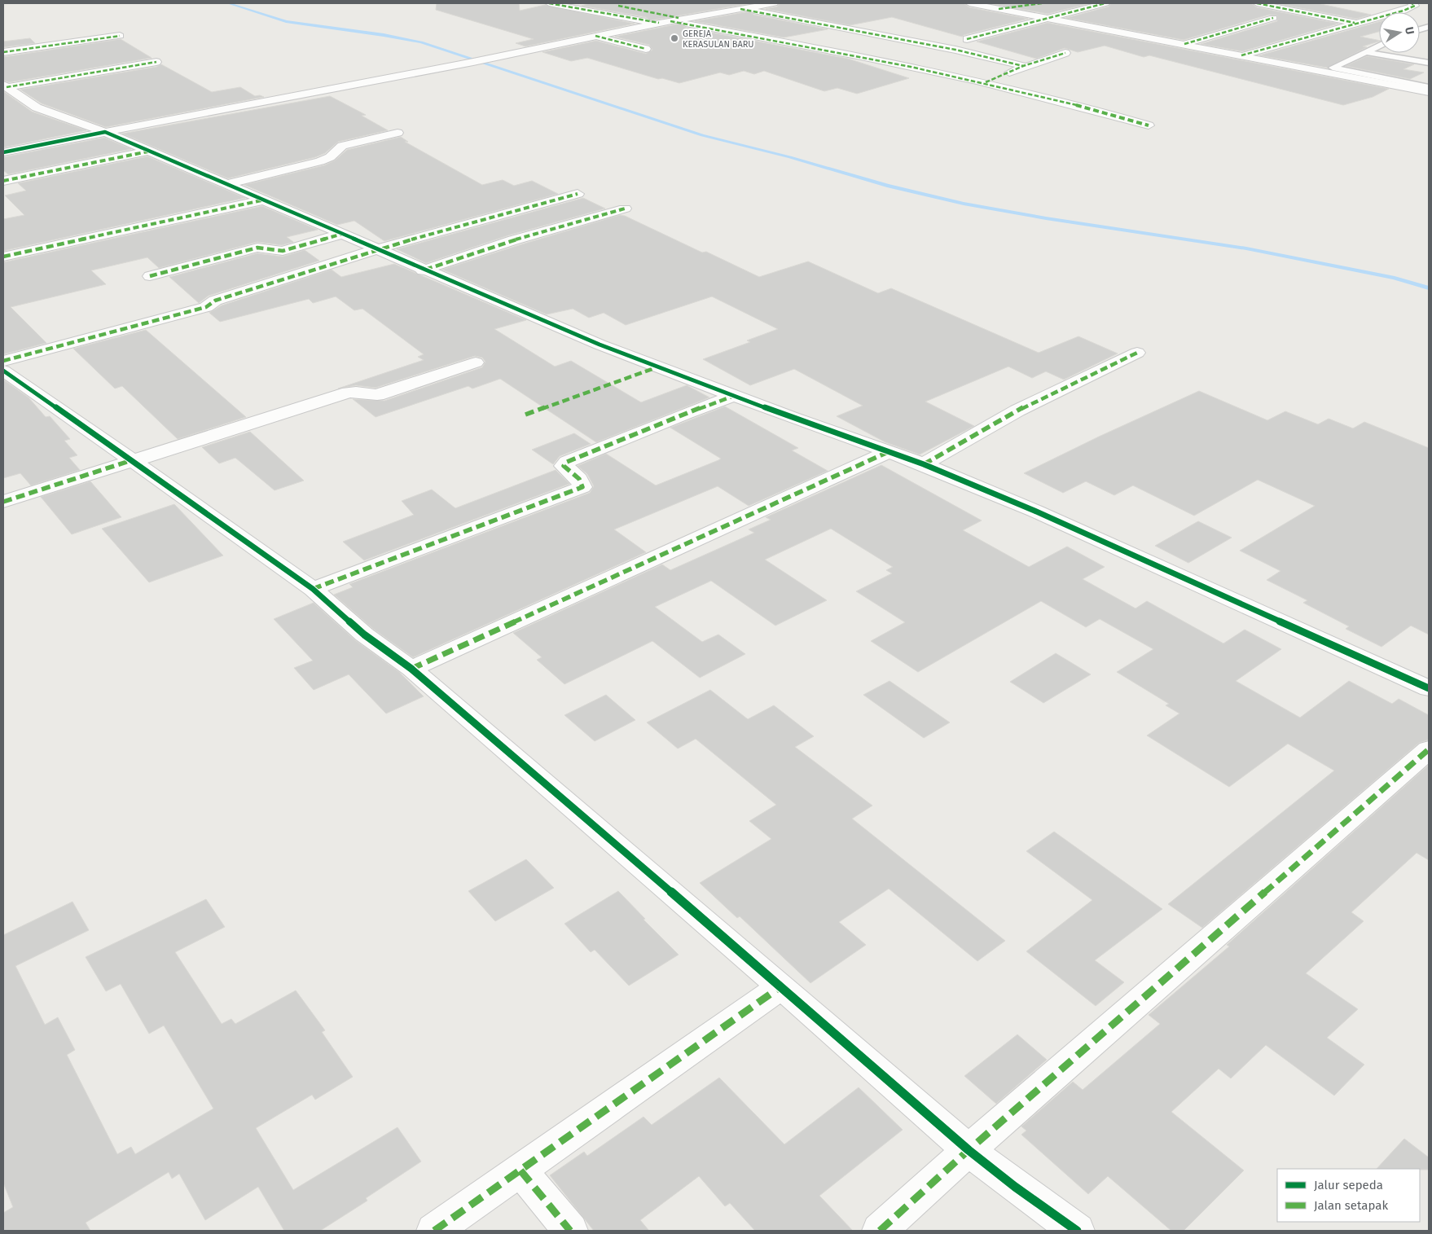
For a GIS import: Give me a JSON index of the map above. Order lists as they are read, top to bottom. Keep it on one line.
{"places":["GEREJA KERASULAN BARU"],"legend":["Jalur sepeda","Jalan setapak"],"north":"right"}
